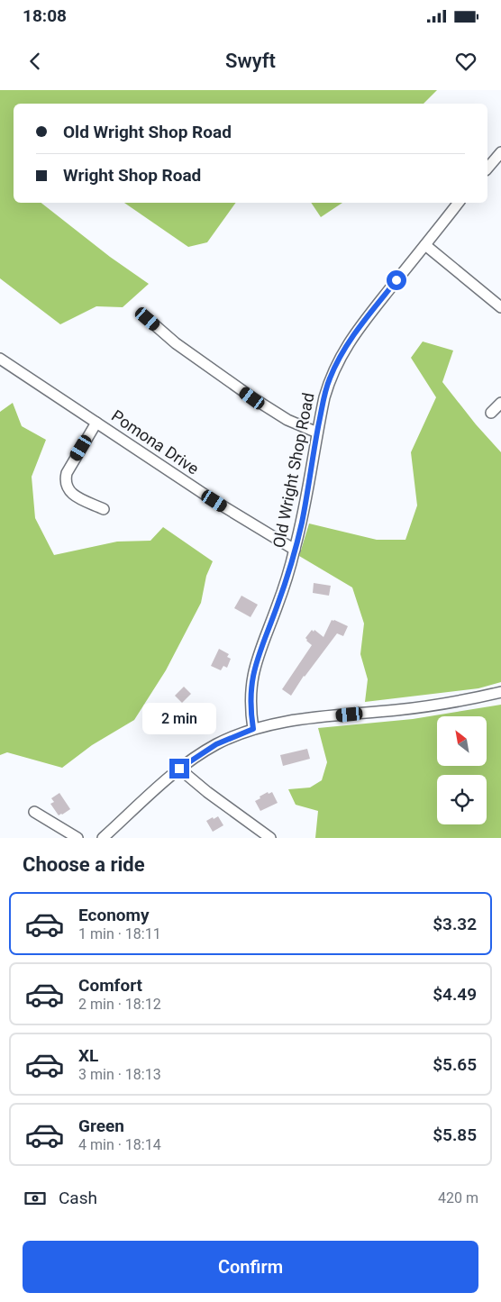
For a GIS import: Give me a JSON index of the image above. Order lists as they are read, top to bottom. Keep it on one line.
{"streets":{"street":["Pomona Drive","Old Wright Shop Road"]},"crossings":[["Pomona Drive","Old Wright Shop Road"]],"north":"top left","page":{"status":"18:08","header":"Swyft","banner":["Old Wright Shop Road","Wright Shop Road"],"bubble":"2 min","heading":"Choose a ride","list":[{"name":"Economy","note":"1 min · 18:11","value":"$3.32"},{"name":"Comfort","note":"2 min · 18:12","value":"$4.49"},{"name":"XL","note":"3 min · 18:13","value":"$5.65"},{"name":"Green","note":"4 min · 18:14","value":"$5.85"}],"pay":["Cash","420 m"],"buttons":"Confirm"}}
